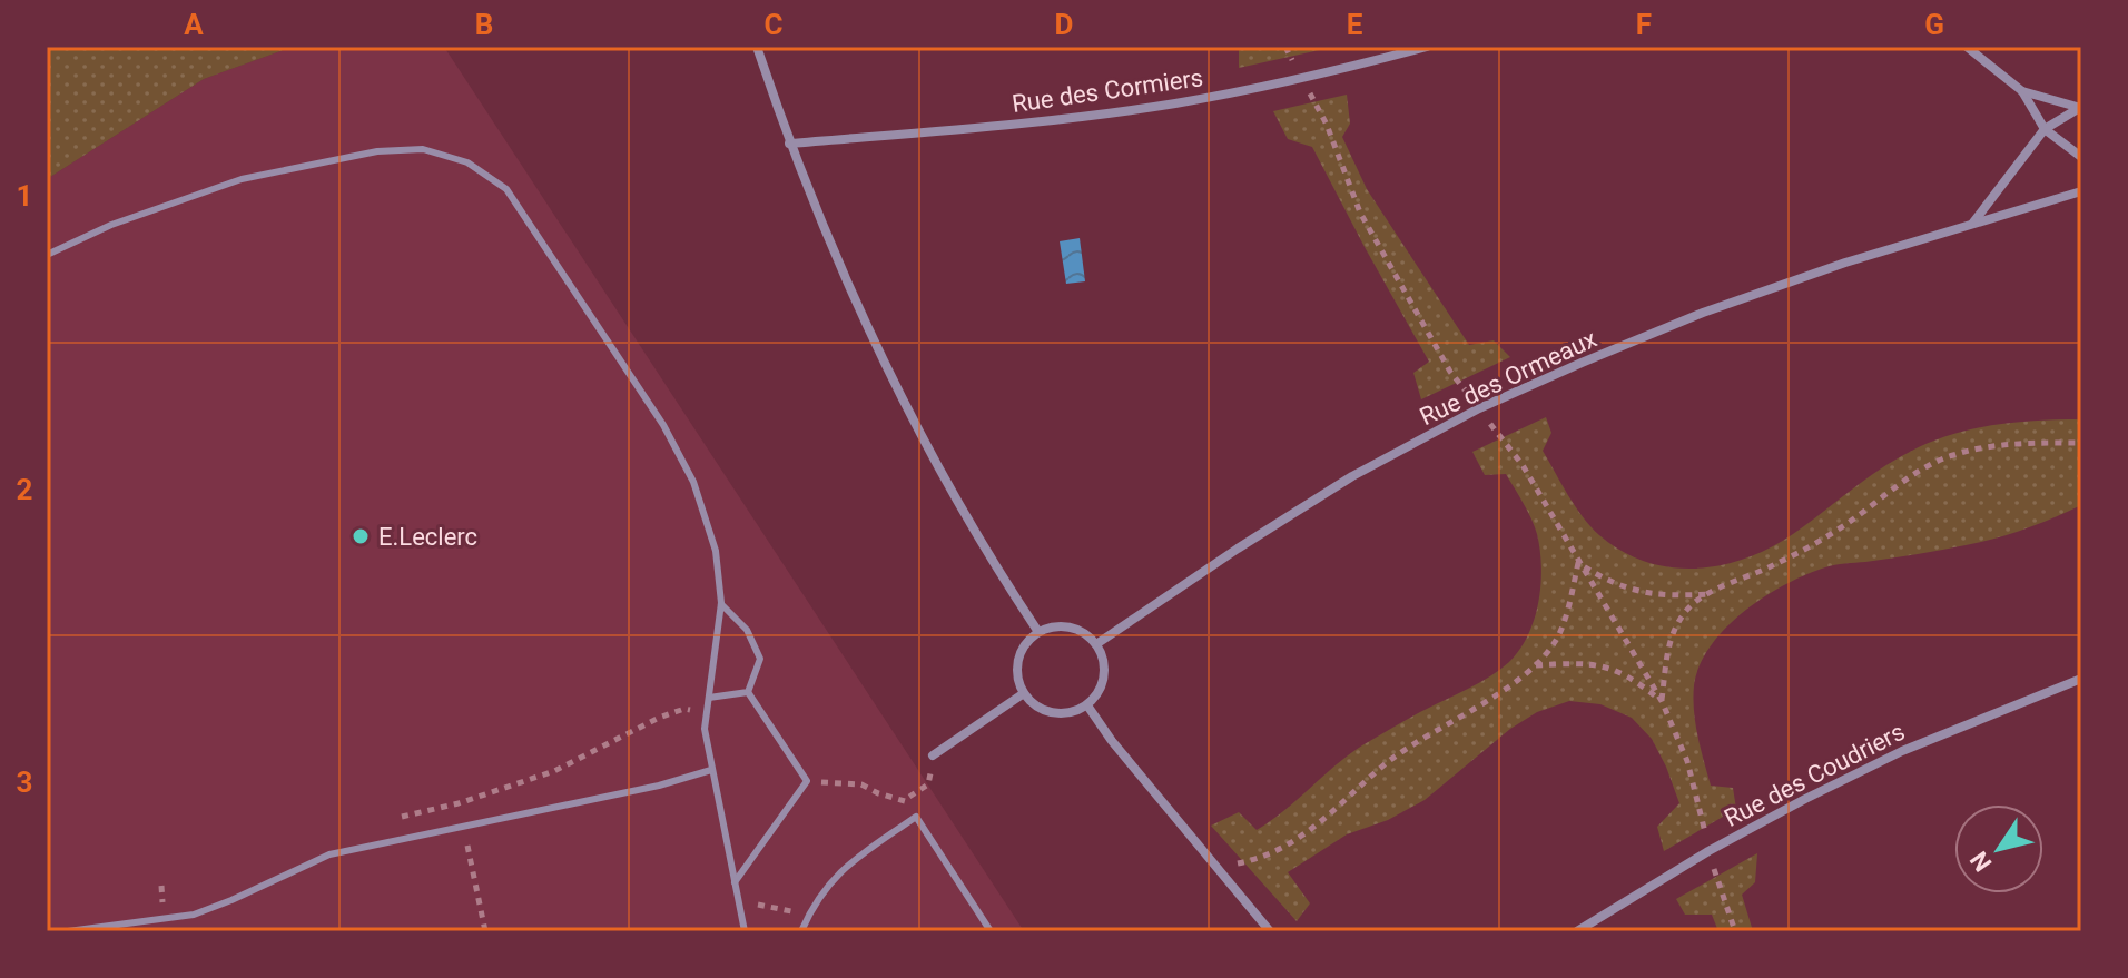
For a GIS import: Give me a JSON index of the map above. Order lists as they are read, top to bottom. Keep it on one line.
{"streets":{"street":["Rue des Cormiers","Rue des Ormeaux","Rue des Coudriers"]},"places":["E.Leclerc"],"north":"bottom left","grid":{"columns":["A","B","C","D","E","F","G"],"rows":["1","2","3"]}}
